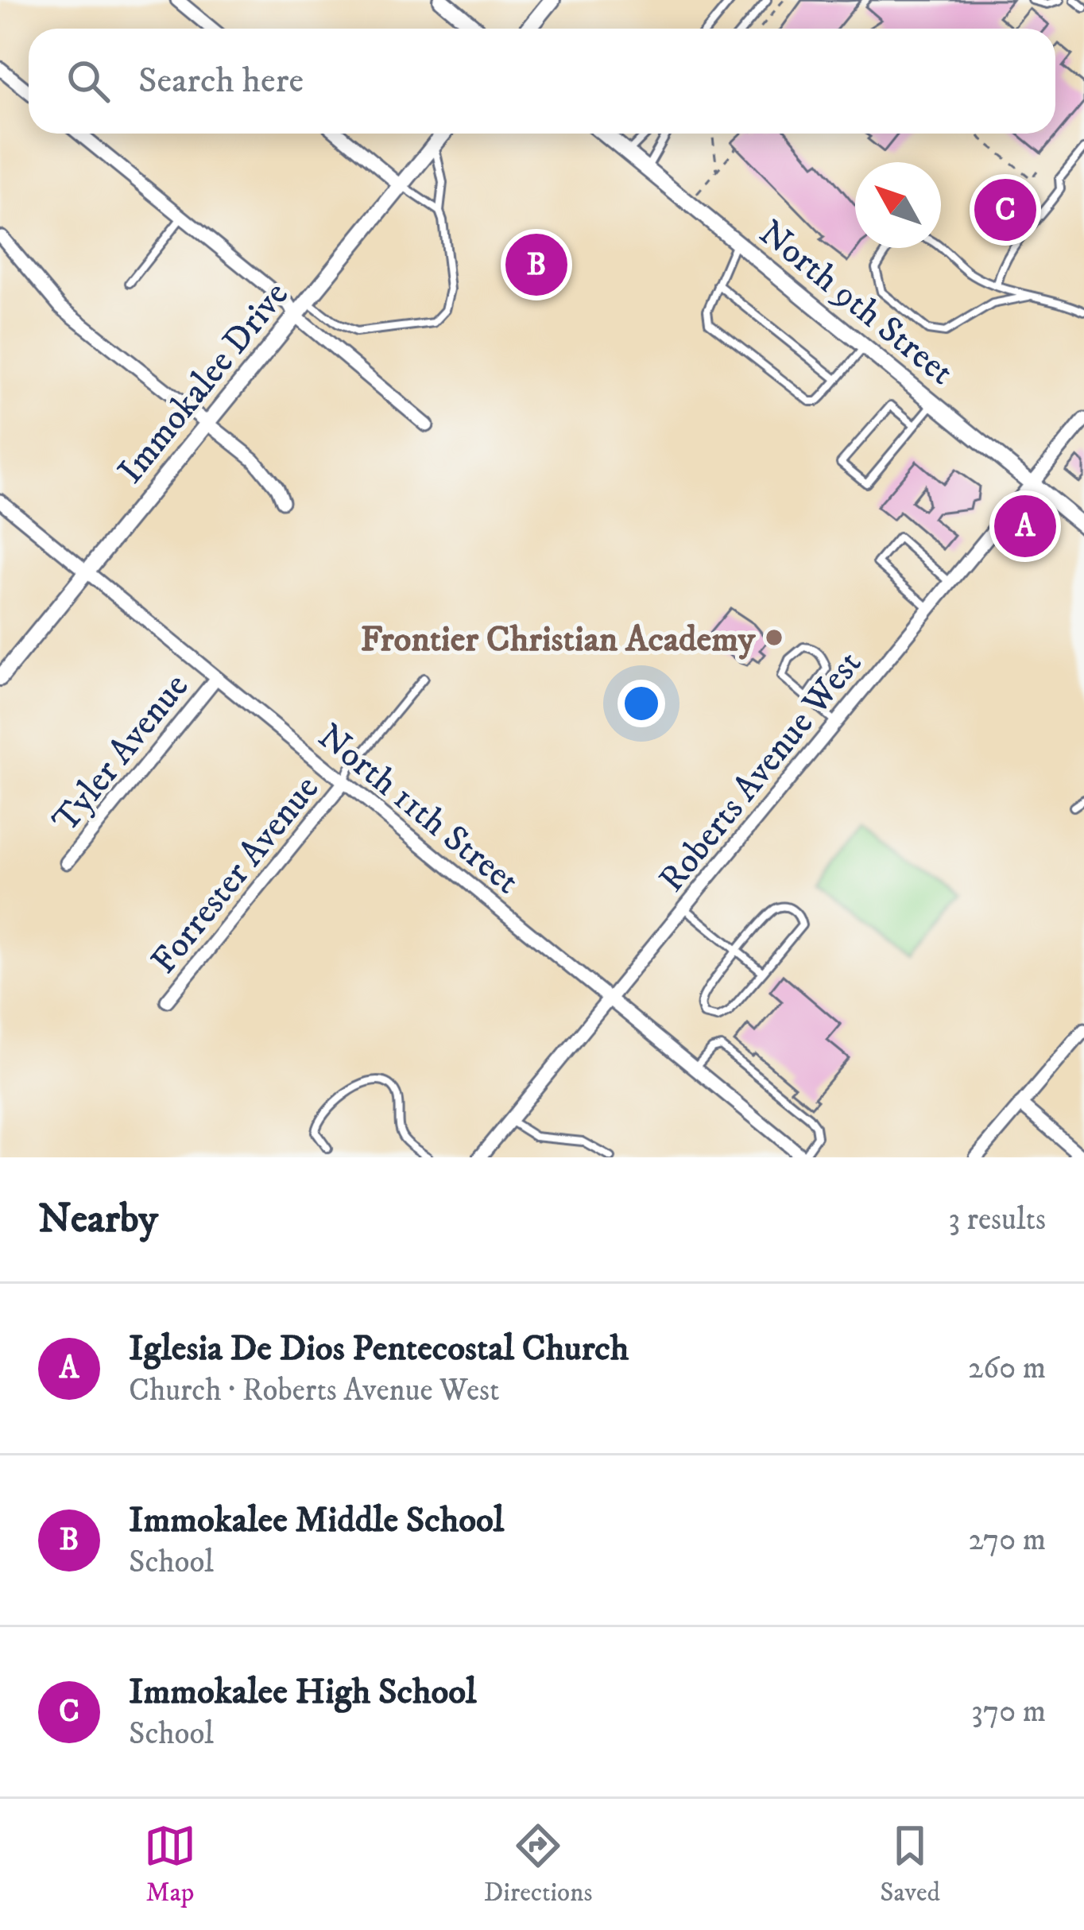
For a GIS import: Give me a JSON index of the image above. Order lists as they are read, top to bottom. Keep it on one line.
{"streets":{"street":["North 9th Street","Immokalee Drive","Tyler Avenue","Roberts Avenue West","North 11th Street","Forrester Avenue"]},"crossings":[["North 9th Street","Roberts Avenue West"],["Immokalee Drive","North 11th Street"],["Tyler Avenue","North 11th Street"],["Roberts Avenue West","North 11th Street"],["North 11th Street","Forrester Avenue"]],"places":["Frontier Christian Academy"],"north":"top left","page":{"search":"Search here","pins":["C","B","A"],"heading":["Nearby","3 results"],"list":[{"mark":"A","name":"Iglesia De Dios Pentecostal Church","note":"Church · Roberts Avenue West","value":"260 m"},{"mark":"B","name":"Immokalee Middle School","note":"School","value":"270 m"},{"mark":"C","name":"Immokalee High School","note":"School","value":"370 m"}],"nav":["Map","Directions","Saved"]}}
